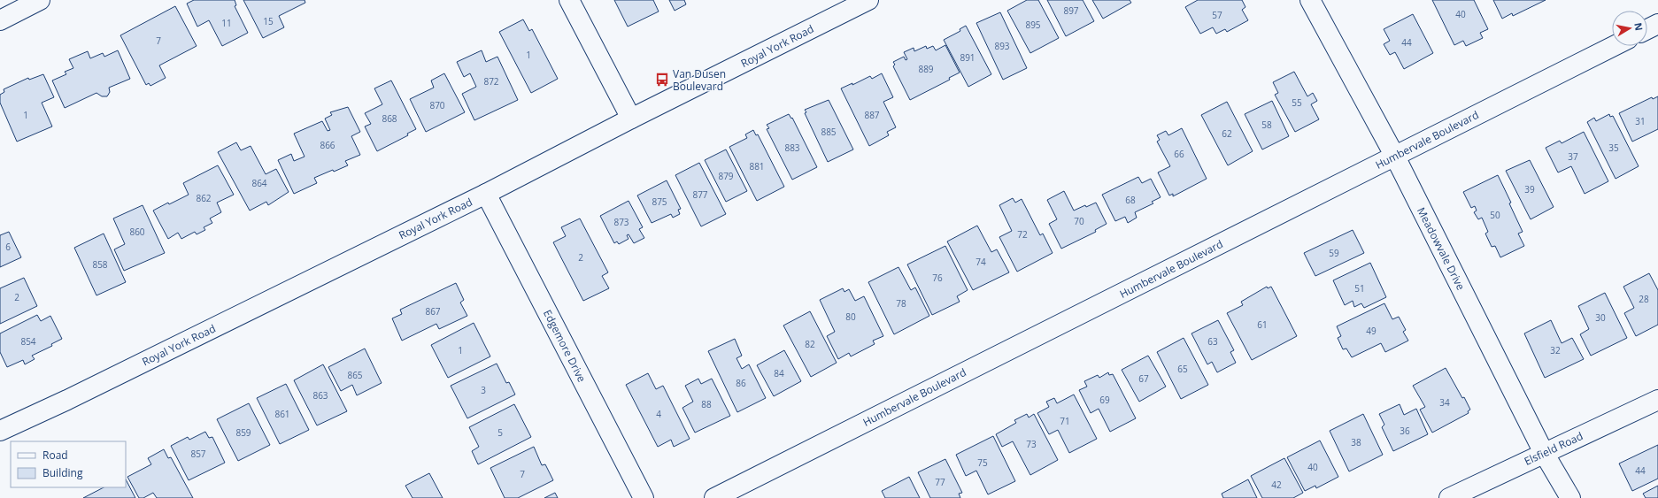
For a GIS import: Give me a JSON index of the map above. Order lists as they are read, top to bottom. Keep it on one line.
{"streets":{"street":["Royal York Road","Humbervale Boulevard","Meadowvale Drive","Edgemore Drive","Elsfield Road"]},"crossings":[["Royal York Road","Edgemore Drive"],["Humbervale Boulevard","Meadowvale Drive"],["Meadowvale Drive","Elsfield Road"]],"places":{"bus stop":["Van Dusen Boulevard"]},"house_numbers":["897","40","57","15","11","895","7","44","893","1","891","889","872","55","870","1","887","868","31","58","885","62","866","883","35","66","37","881","879","864","39","877","862","68","875","50","70","873","860","72","6","59","2","74","858","76","51","2","28","78","867","80","30","61","49","854","63","82","1","32","65","84","865","67","86","3","863","69","34","88","861","4","71","36","859","5","38","73","857","75","40","44","7","77","42"],"legend":["Road","Building"],"north":"right"}
